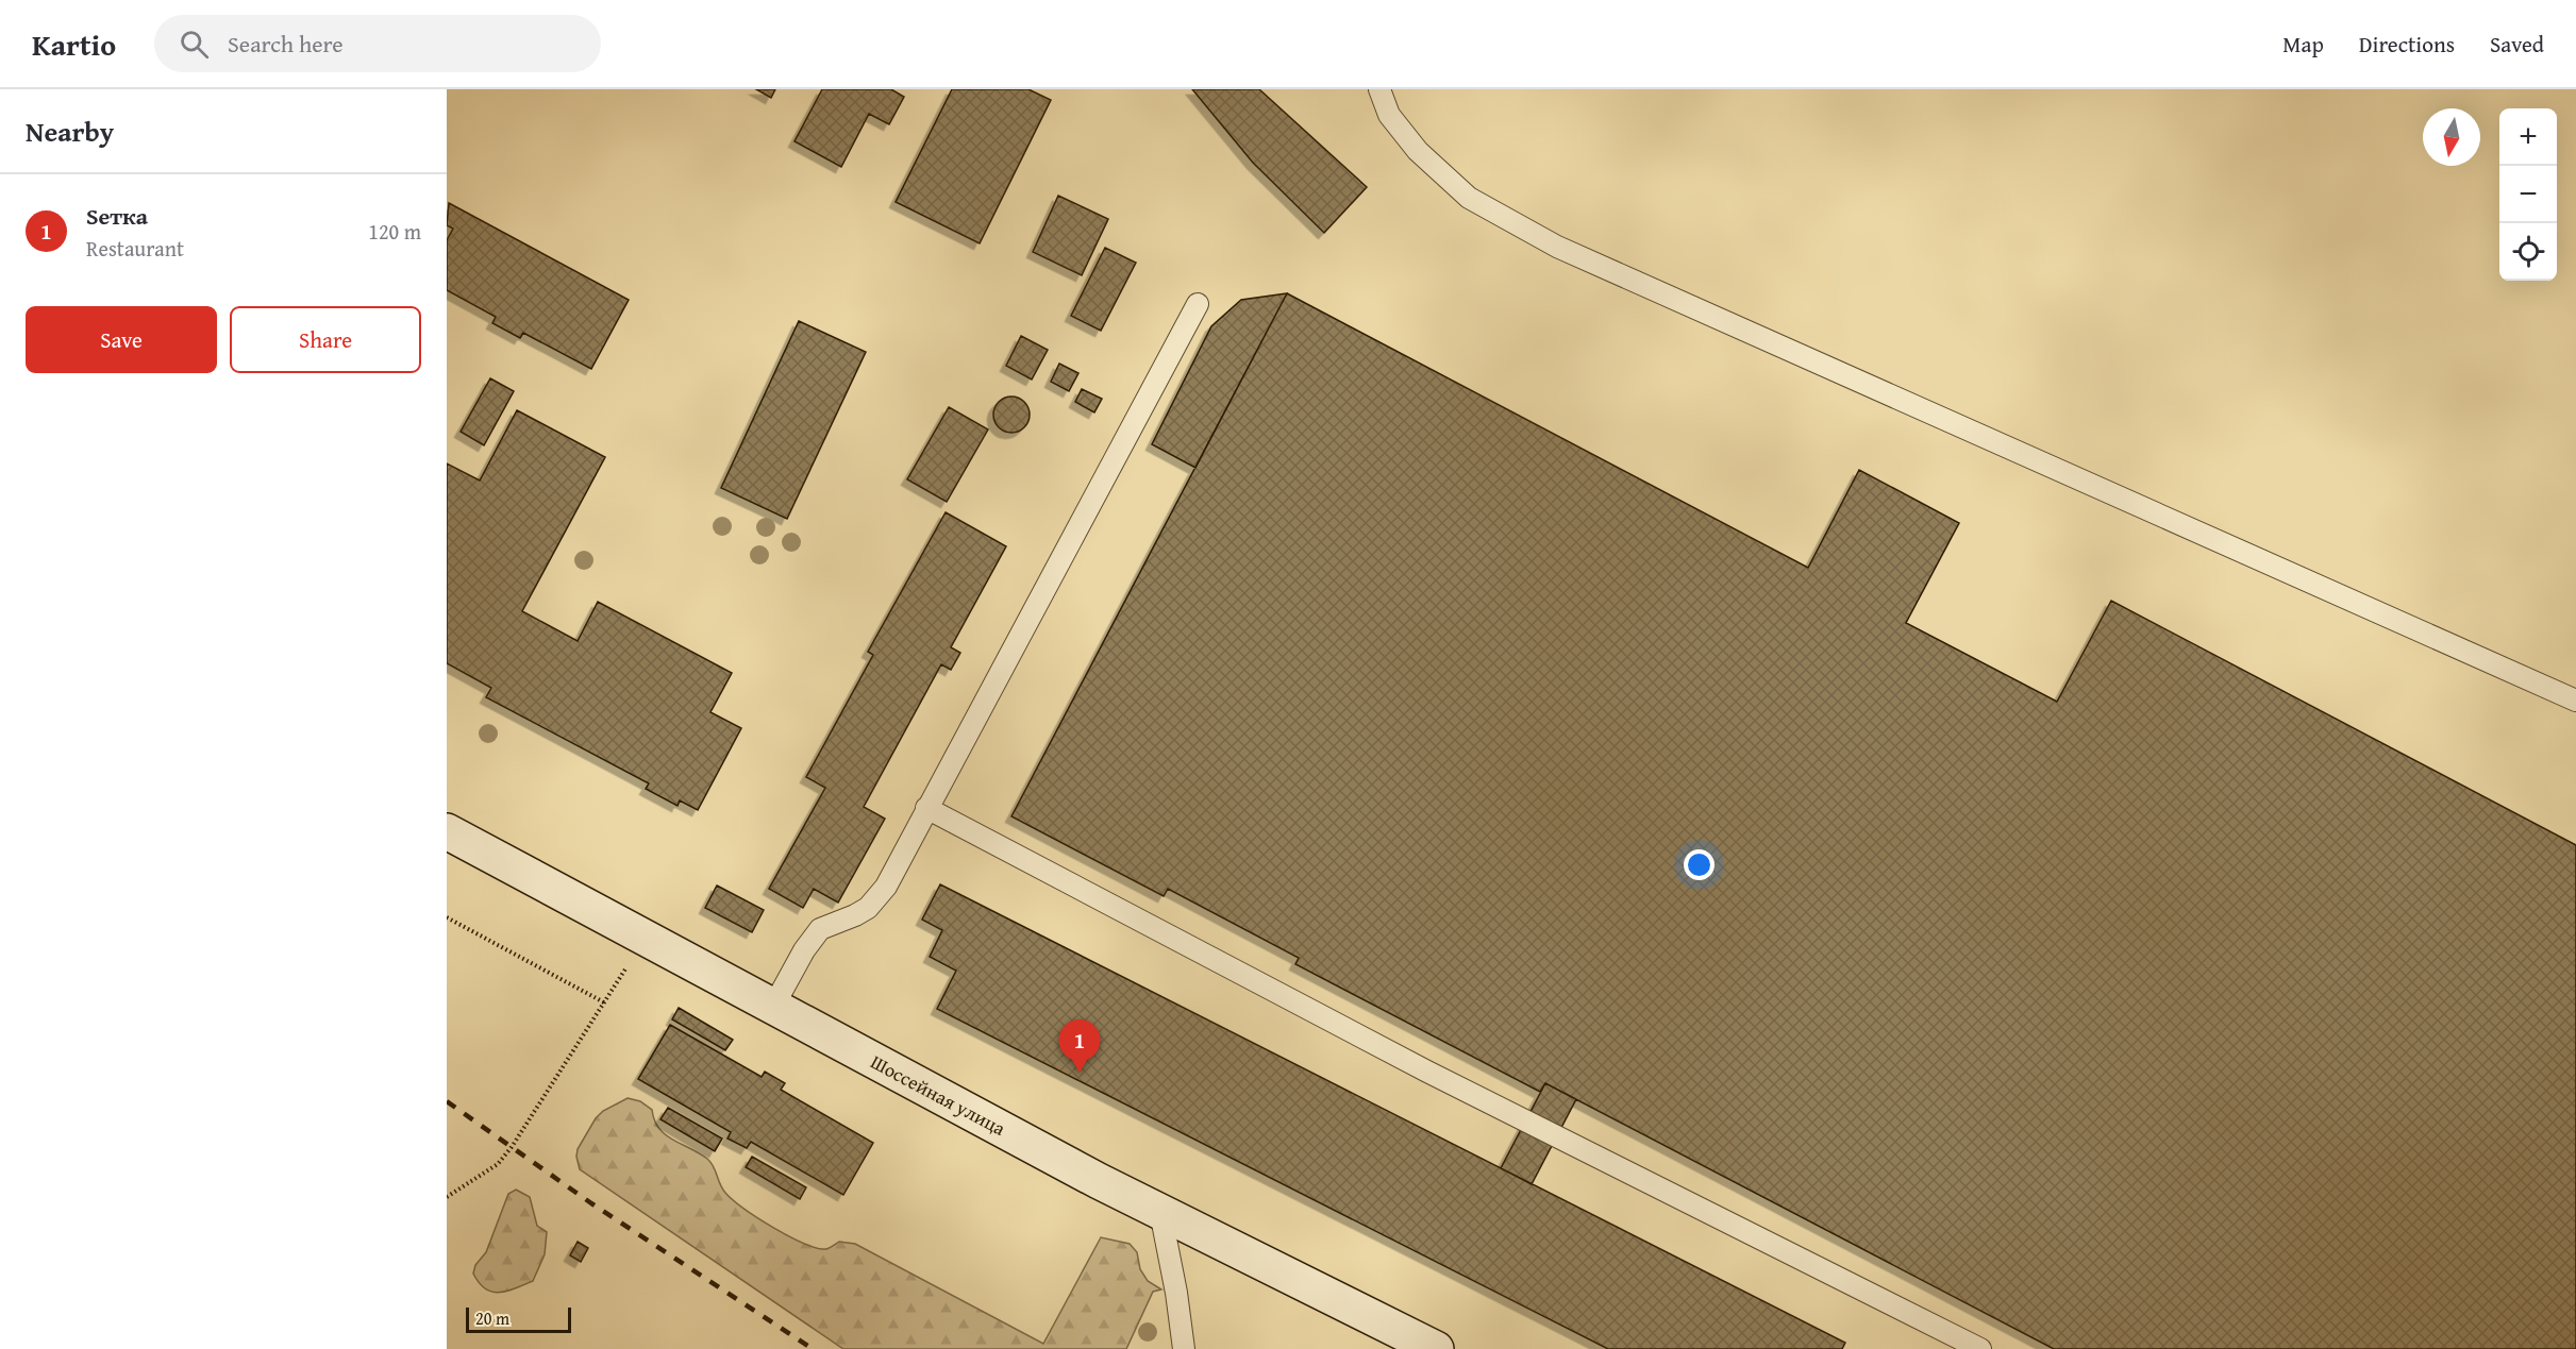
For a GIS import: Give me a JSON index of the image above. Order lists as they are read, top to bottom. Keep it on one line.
{"streets":{"street":["Шоссейная улица"]},"scale_bar":"20 m","north":"bottom","page":{"header":"Kartio","search":"Search here","nav":["Map","Directions","Saved"],"heading":"Nearby","map_buttons":["+","−"],"list":[{"mark":"1","name":"Sетка","note":"Restaurant","value":"120 m"}],"buttons":["Save","Share"],"pins":"1","scale":"20 m"}}
